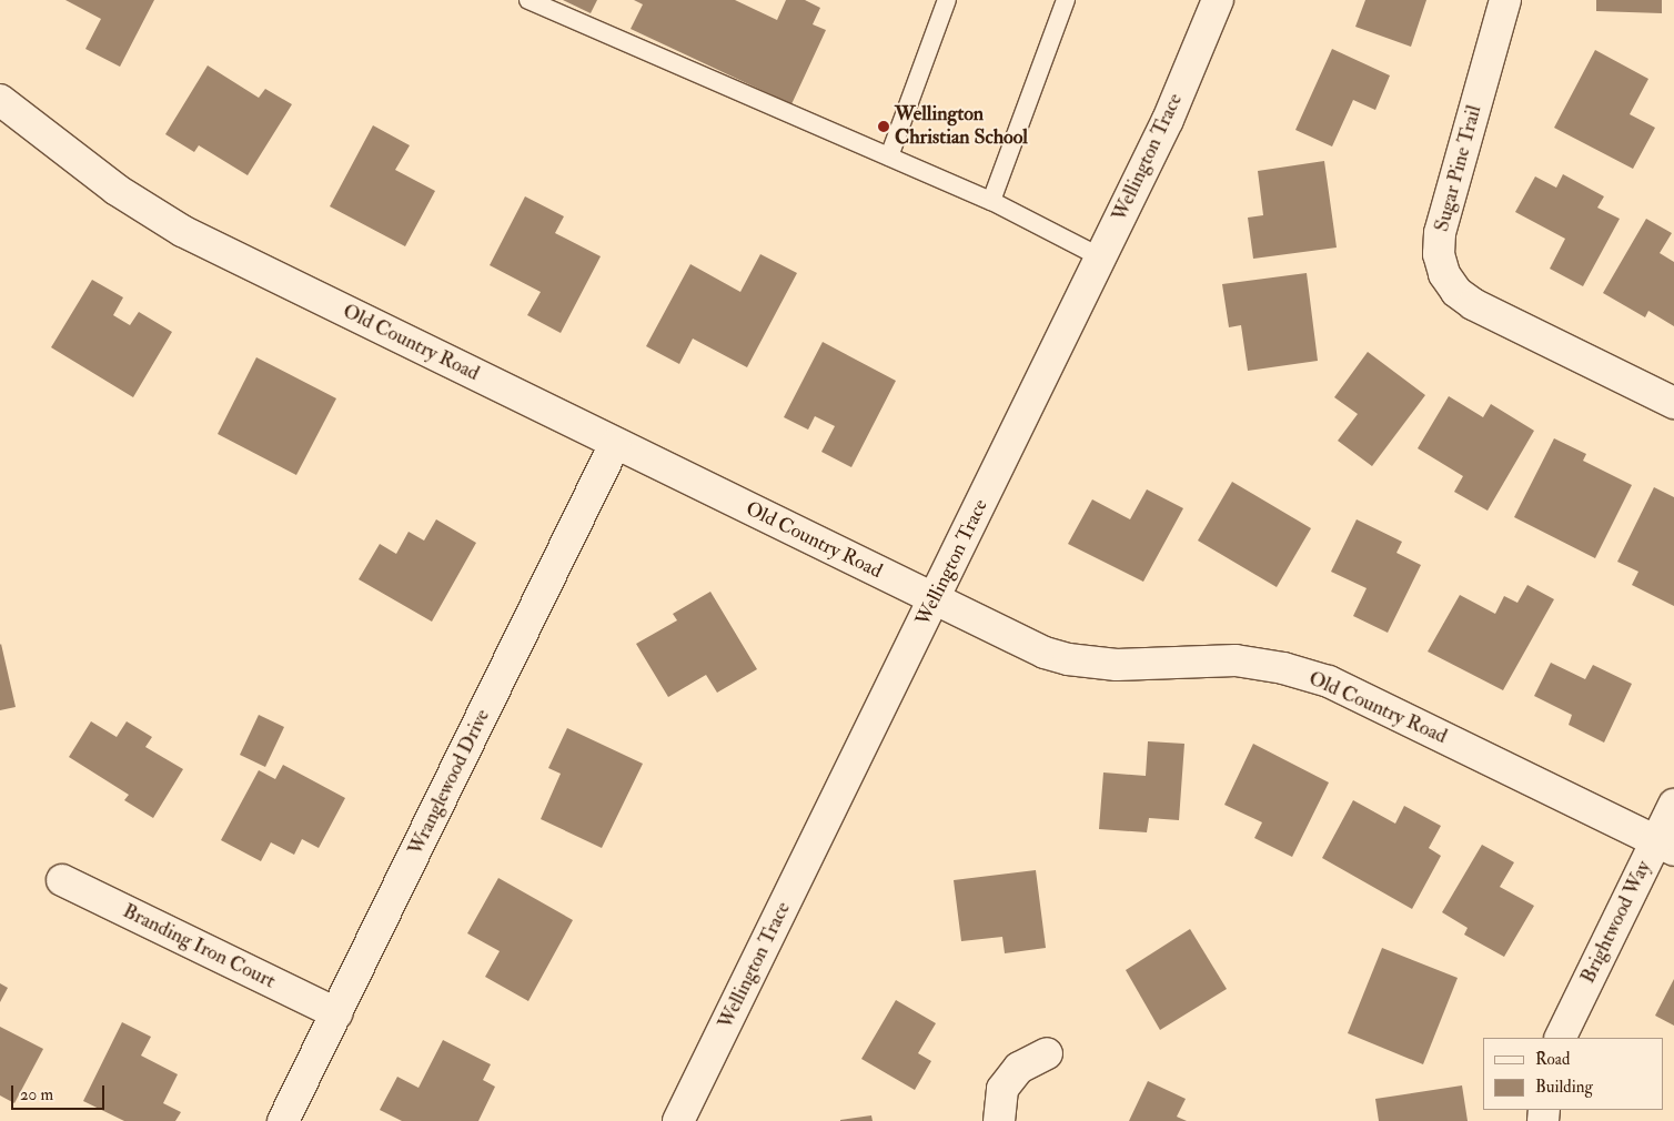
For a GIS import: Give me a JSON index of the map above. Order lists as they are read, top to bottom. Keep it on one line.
{"streets":{"street":["Wellington Trace","Sugar Pine Trail","Old Country Road","Wranglewood Drive","Brightwood Way","Branding Iron Court"]},"crossings":[["Wellington Trace","Old Country Road"],["Old Country Road","Wranglewood Drive"],["Old Country Road","Brightwood Way"],["Wranglewood Drive","Branding Iron Court"]],"places":["Wellington Christian School"],"legend":["Road","Building"],"scale_bar":"20 m"}
